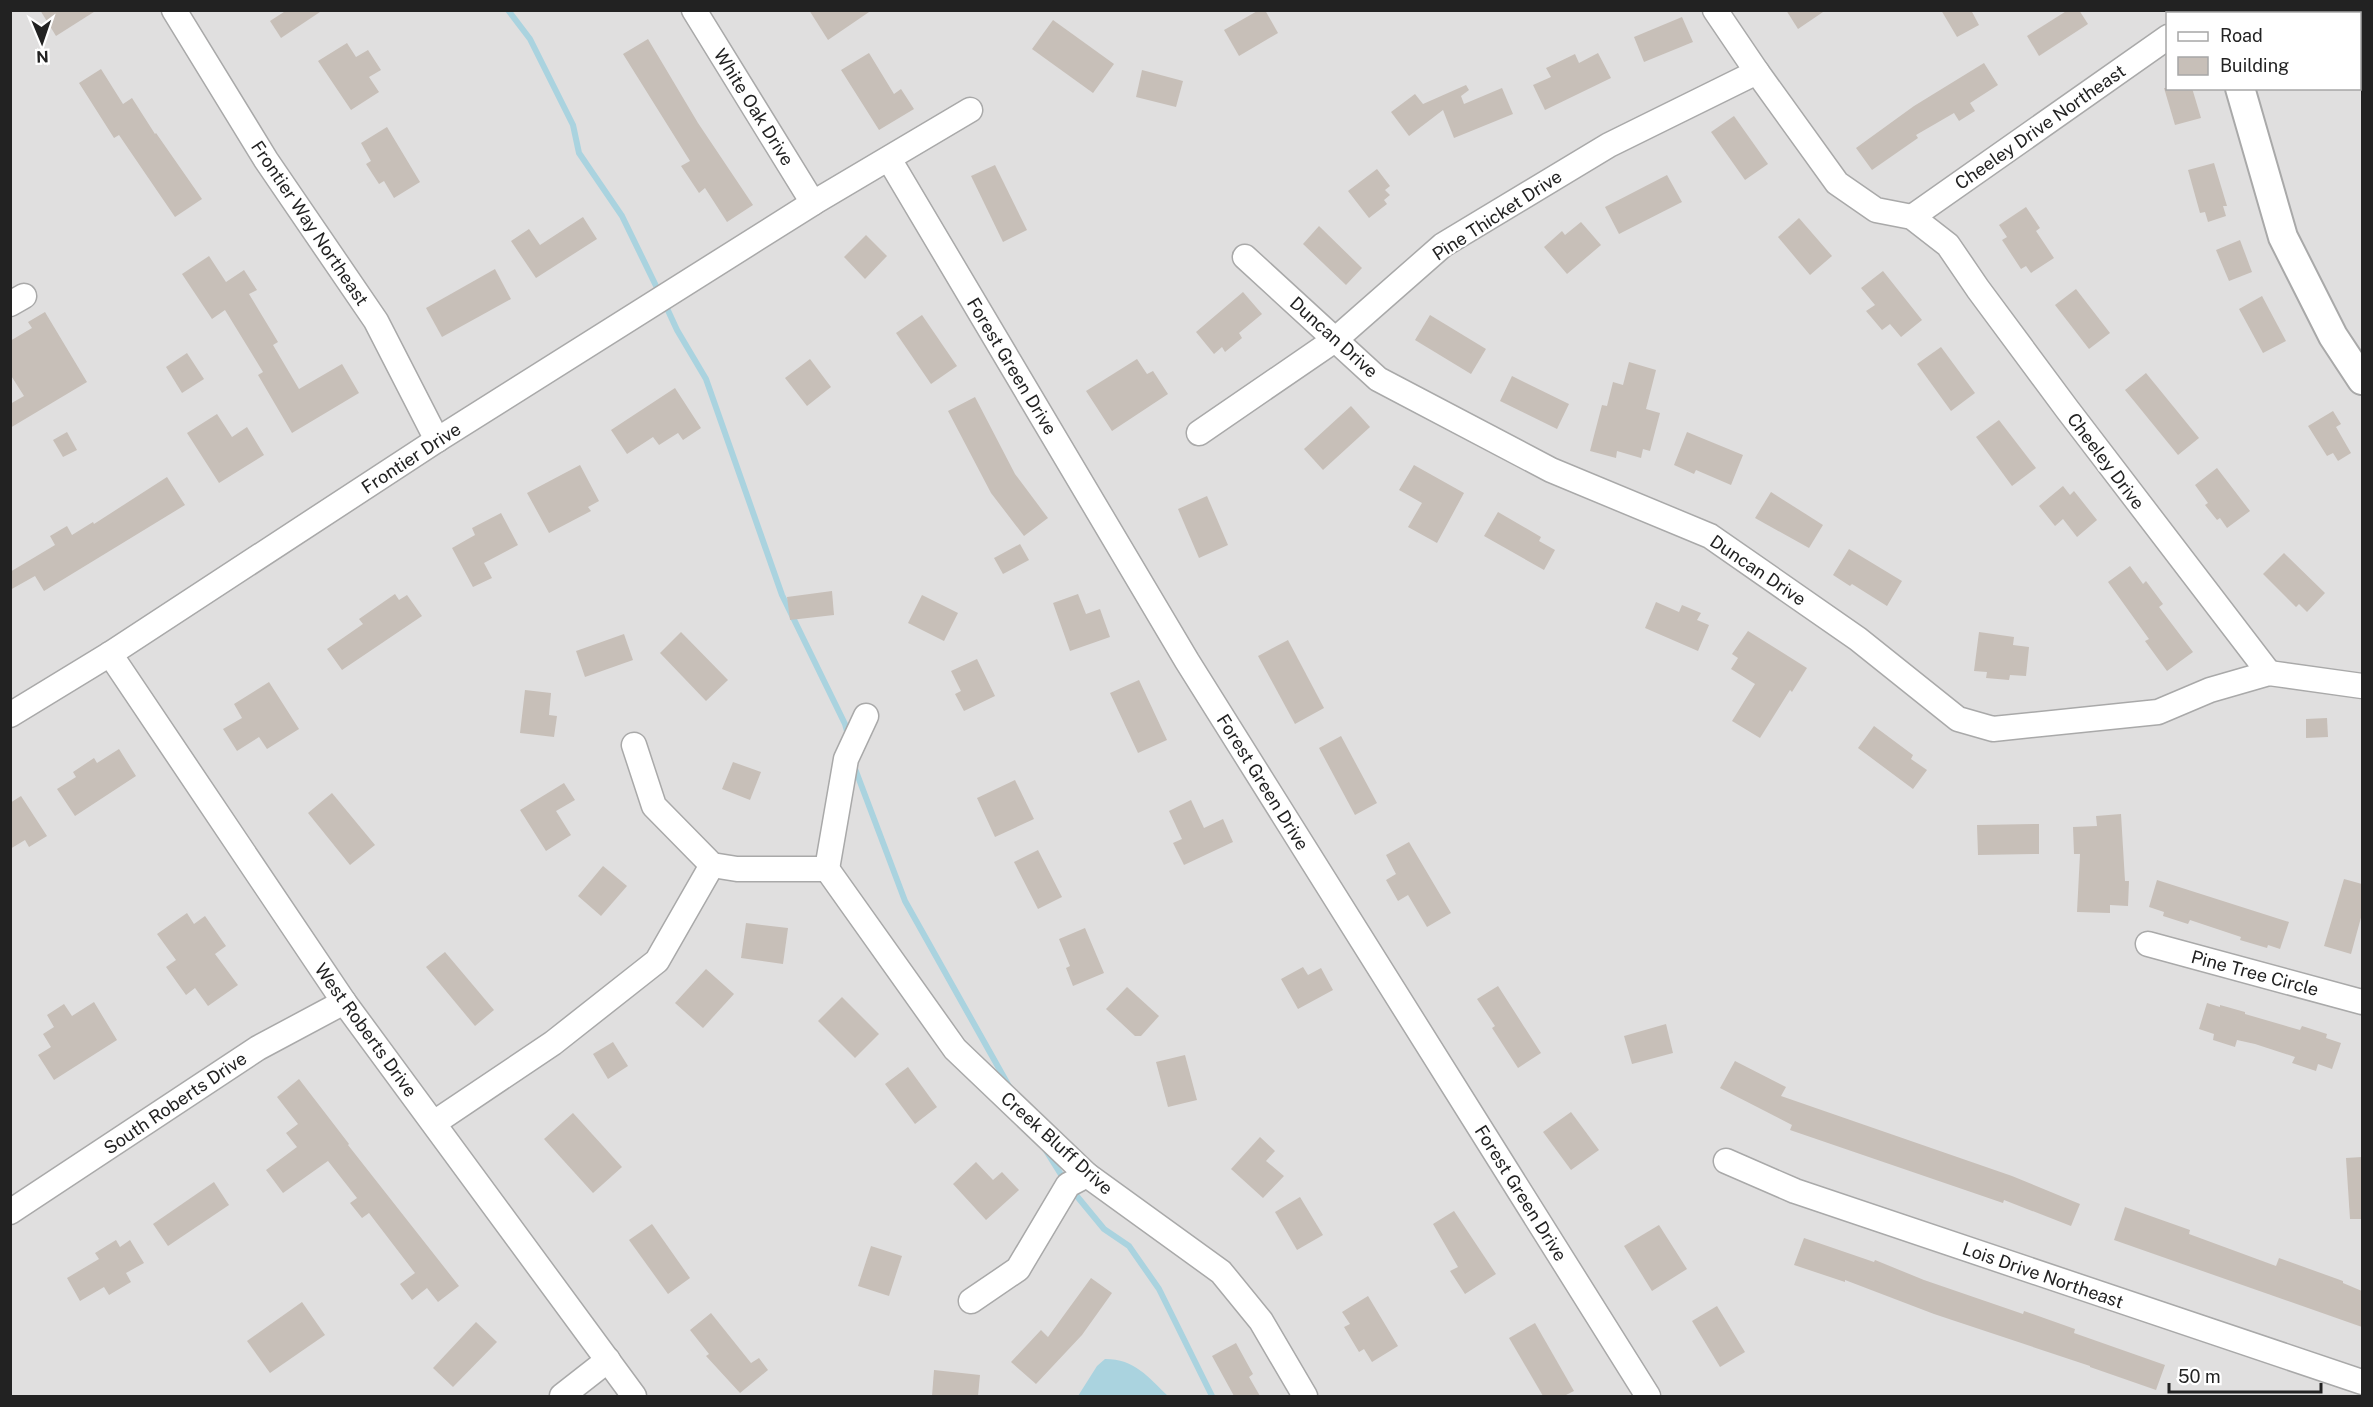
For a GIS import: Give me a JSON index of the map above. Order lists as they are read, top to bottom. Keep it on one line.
{"streets":{"street":["White Oak Drive","Cheeley Drive Northeast","Pine Thicket Drive","Frontier Way Northeast","Duncan Drive","Forest Green Drive","Frontier Drive","Cheeley Drive","Pine Tree Circle","West Roberts Drive","South Roberts Drive","Creek Bluff Drive","Lois Drive Northeast"]},"crossings":[["White Oak Drive","Frontier Drive"],["Cheeley Drive Northeast","Cheeley Drive"],["Pine Thicket Drive","Duncan Drive"],["Frontier Way Northeast","Frontier Drive"],["Duncan Drive","Cheeley Drive"],["Forest Green Drive","Frontier Drive"],["Frontier Drive","West Roberts Drive"],["West Roberts Drive","South Roberts Drive"]],"legend":["Road","Building"],"scale_bar":"50 m","north":"bottom"}
